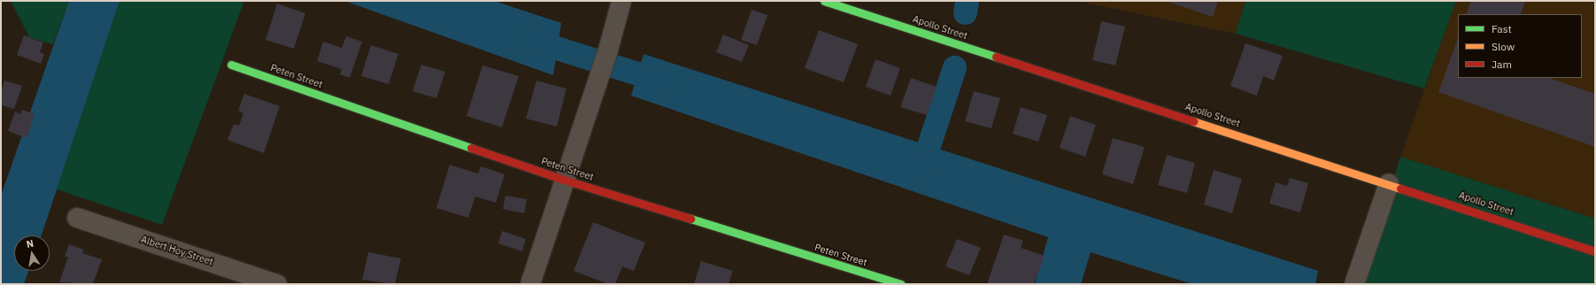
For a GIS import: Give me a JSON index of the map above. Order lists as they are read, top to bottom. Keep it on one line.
{"streets":{"street":["Apollo Street","Peten Street","Albert Hoy Street"]},"legend":["Fast","Slow","Jam"],"north":"top"}
